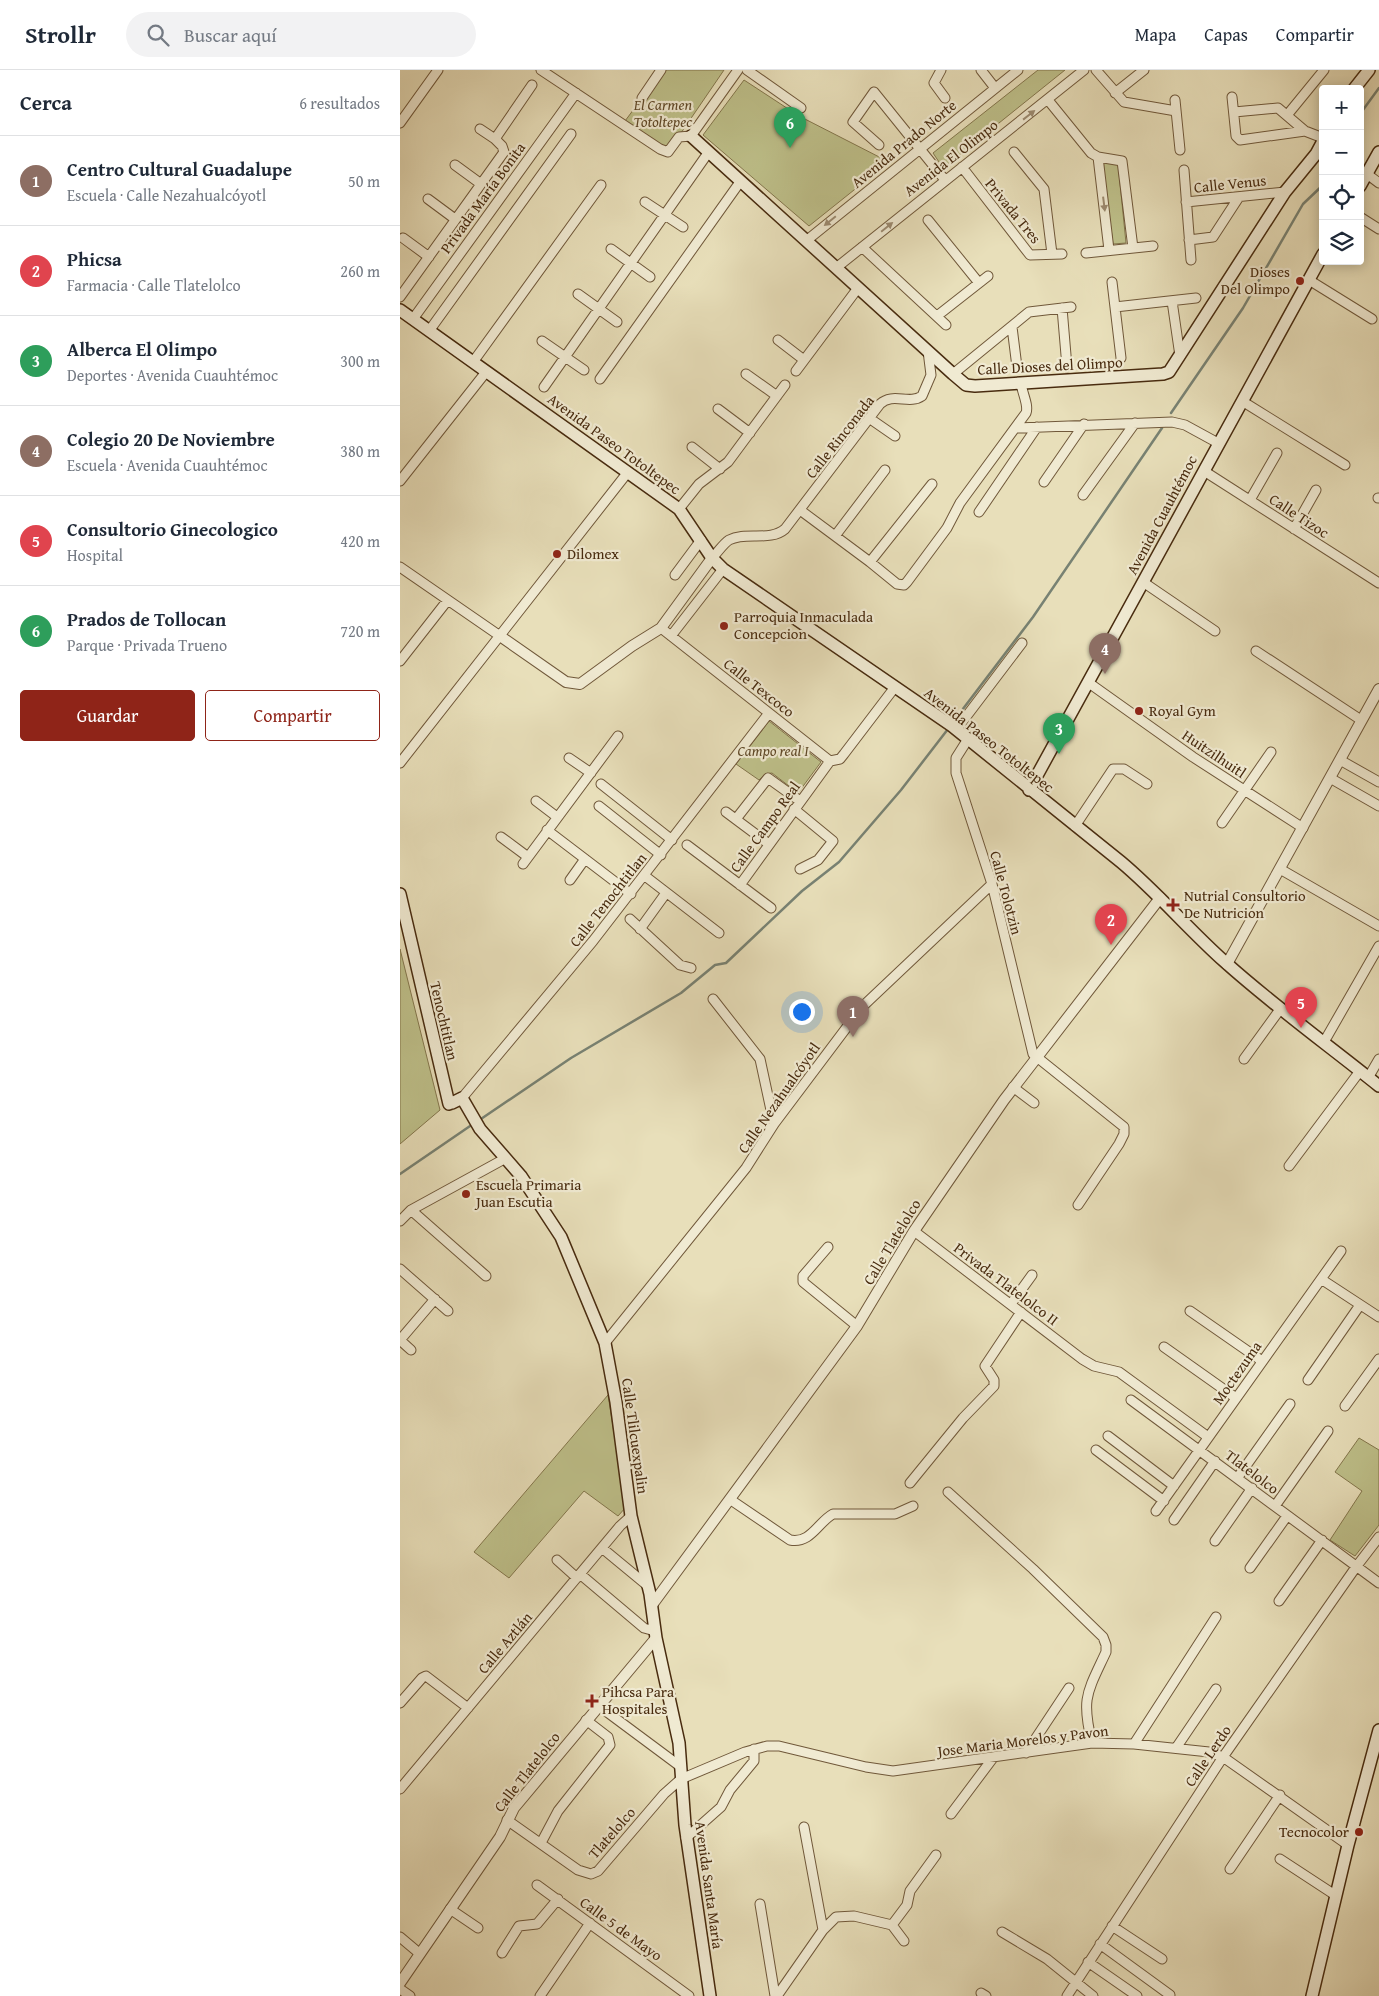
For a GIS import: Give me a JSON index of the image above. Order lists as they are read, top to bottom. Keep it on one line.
{"streets":{"main road":["Calle Dioses del Olimpo","Avenida Paseo Totoltepec","Avenida Cuauhtémoc","Tenochtitlan","Calle Tlilcuexpalin","Avenida Santa María"],"street":["Avenida Prado Norte","Avenida El Olimpo","Calle Venus","Privada María Bonita","Privada Tres","Calle Rinconada","Calle Tizoc","Calle Texcoco","Huitzilhuitl","Calle Campo Real","Calle Tolotzin","Calle Tenochtitlan","Calle Nezahualcóyotl","Calle Tlatelolco","Privada Tlatelolco II","Moctezuma","Tlatelolco","Calle Aztlán","Jose Maria Morelos y Pavon","Calle Lerdo","Calle 5 de Mayo"]},"crossings":[["Avenida Prado Norte","Calle Dioses del Olimpo"],["Avenida El Olimpo","Privada Tres"],["Avenida El Olimpo","Calle Dioses del Olimpo"],["Calle Venus","Calle Dioses del Olimpo"],["Privada María Bonita","Avenida Paseo Totoltepec"],["Calle Dioses del Olimpo","Calle Rinconada"],["Calle Rinconada","Avenida Paseo Totoltepec"],["Avenida Paseo Totoltepec","Avenida Cuauhtémoc"],["Avenida Paseo Totoltepec","Calle Campo Real"],["Avenida Paseo Totoltepec","Calle Tolotzin"],["Avenida Paseo Totoltepec","Calle Tlatelolco"],["Avenida Cuauhtémoc","Calle Tizoc"],["Avenida Cuauhtémoc","Huitzilhuitl"],["Calle Texcoco","Calle Campo Real"],["Calle Texcoco","Calle Tenochtitlan"],["Calle Tolotzin","Calle Nezahualcóyotl"],["Calle Tolotzin","Calle Tlatelolco"],["Calle Tenochtitlan","Tenochtitlan"],["Tenochtitlan","Calle Tlilcuexpalin"],["Calle Nezahualcóyotl","Calle Tlilcuexpalin"],["Calle Tlatelolco","Privada Tlatelolco II"],["Calle Tlatelolco","Calle Tlilcuexpalin"],["Calle Tlatelolco","Tlatelolco"],["Privada Tlatelolco II","Moctezuma"],["Moctezuma","Tlatelolco"],["Calle Tlilcuexpalin","Tlatelolco"],["Calle Tlilcuexpalin","Calle Aztlán"],["Calle Tlilcuexpalin","Jose Maria Morelos y Pavon"],["Calle Tlilcuexpalin","Avenida Santa María"],["Tlatelolco","Jose Maria Morelos y Pavon"],["Tlatelolco","Calle Lerdo"],["Tlatelolco","Avenida Santa María"],["Jose Maria Morelos y Pavon","Calle Lerdo"],["Jose Maria Morelos y Pavon","Avenida Santa María"]],"one_way":["Avenida Prado Norte","Avenida El Olimpo"],"parks":["El Carmen Totoltepec","Campo real I"],"places":{"other":["Dioses Del Olimpo","Dilomex","Parroquia Inmaculada Concepcion","Royal Gym","Escuela Primaria Juan Escutia","Tecnocolor"],"health":["Nutrial Consultorio De Nutricion","Pihcsa Para Hospitales"]},"page":{"header":"Strollr","search":"Buscar aquí","nav":["Mapa","Capas","Compartir"],"heading":["Cerca","6 resultados"],"map_buttons":["+","−"],"pins":["6","4","3","2","5","1"],"list":[{"mark":"1","name":"Centro Cultural Guadalupe","note":"Escuela · Calle Nezahualcóyotl","value":"50 m"},{"mark":"2","name":"Phicsa","note":"Farmacia · Calle Tlatelolco","value":"260 m"},{"mark":"3","name":"Alberca El Olimpo","note":"Deportes · Avenida Cuauhtémoc","value":"300 m"},{"mark":"4","name":"Colegio 20 De Noviembre","note":"Escuela · Avenida Cuauhtémoc","value":"380 m"},{"mark":"5","name":"Consultorio Ginecologico","note":"Hospital","value":"420 m"},{"mark":"6","name":"Prados de Tollocan","note":"Parque · Privada Trueno","value":"720 m"}],"buttons":["Guardar","Compartir"]}}
